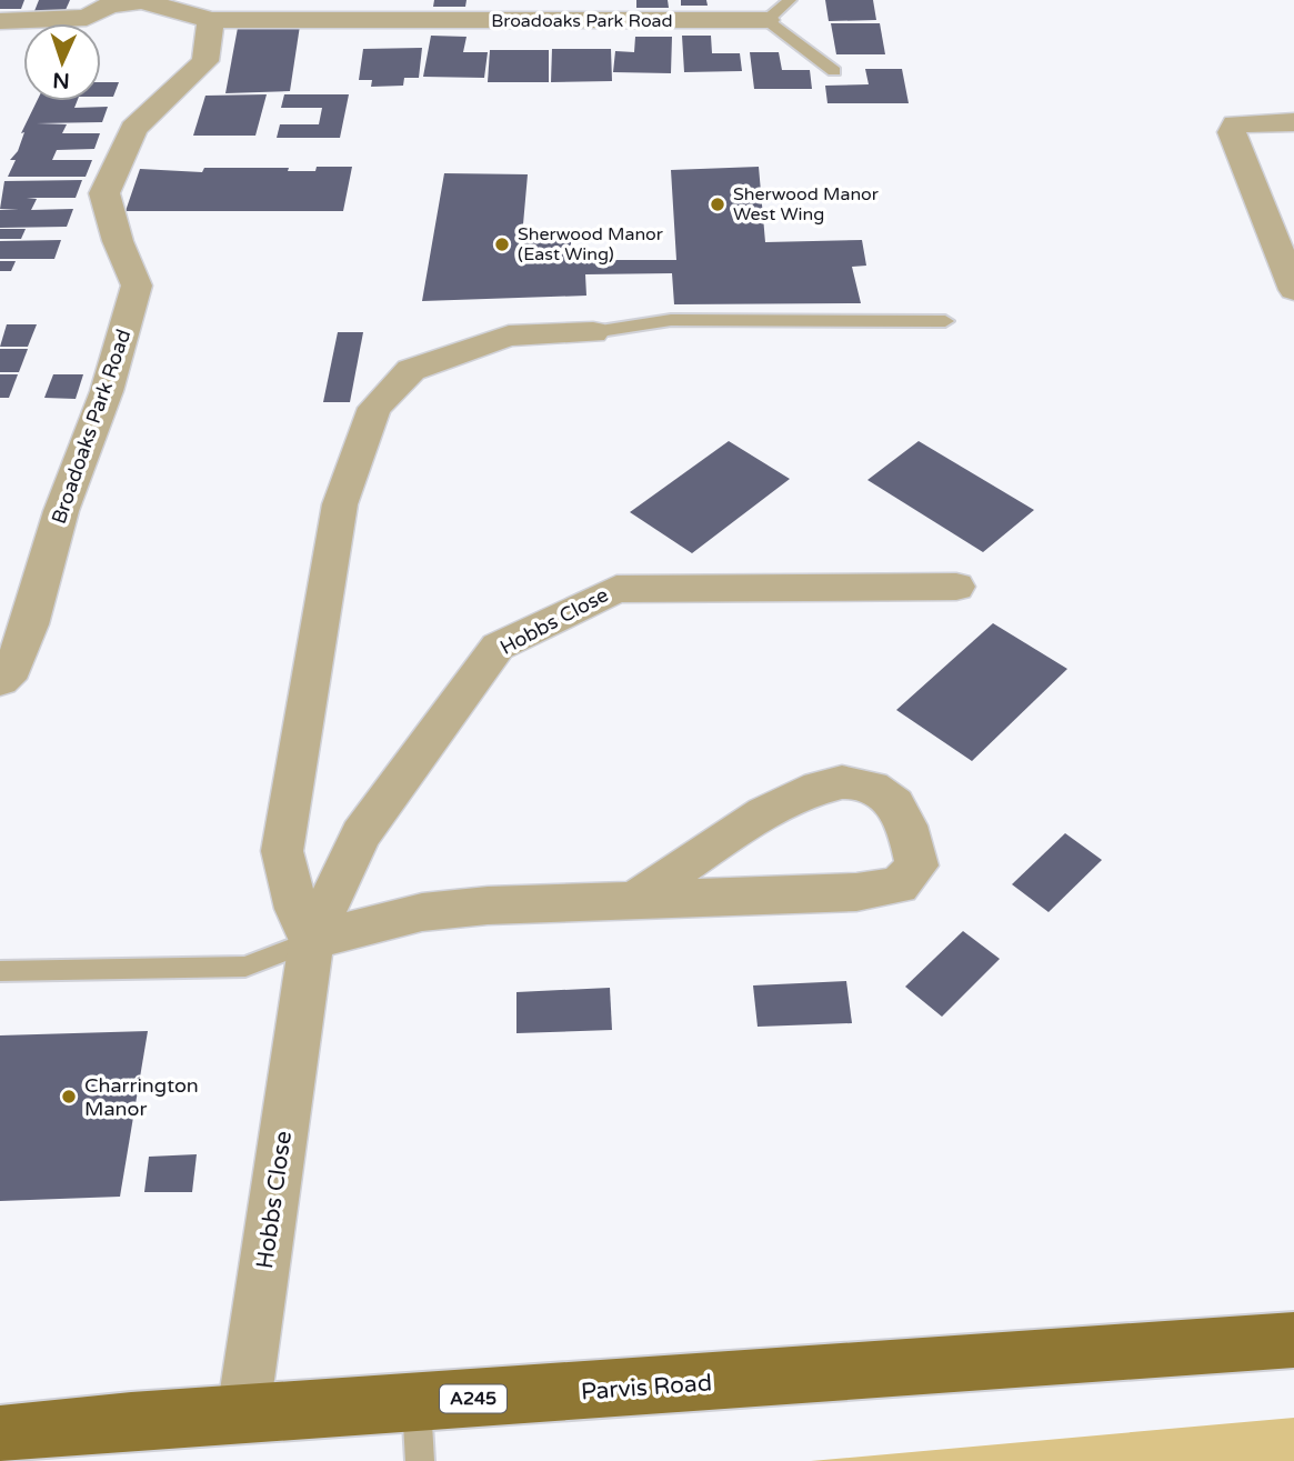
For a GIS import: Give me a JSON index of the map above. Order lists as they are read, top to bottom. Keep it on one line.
{"streets":{"main road":["Parvis Road","A245"],"street":["Broadoaks Park Road","Hobbs Close"]},"crossings":[["Hobbs Close","Parvis Road"]],"places":["Sherwood Manor West Wing","Sherwood Manor (East Wing)","Charrington Manor"],"north":"bottom"}
